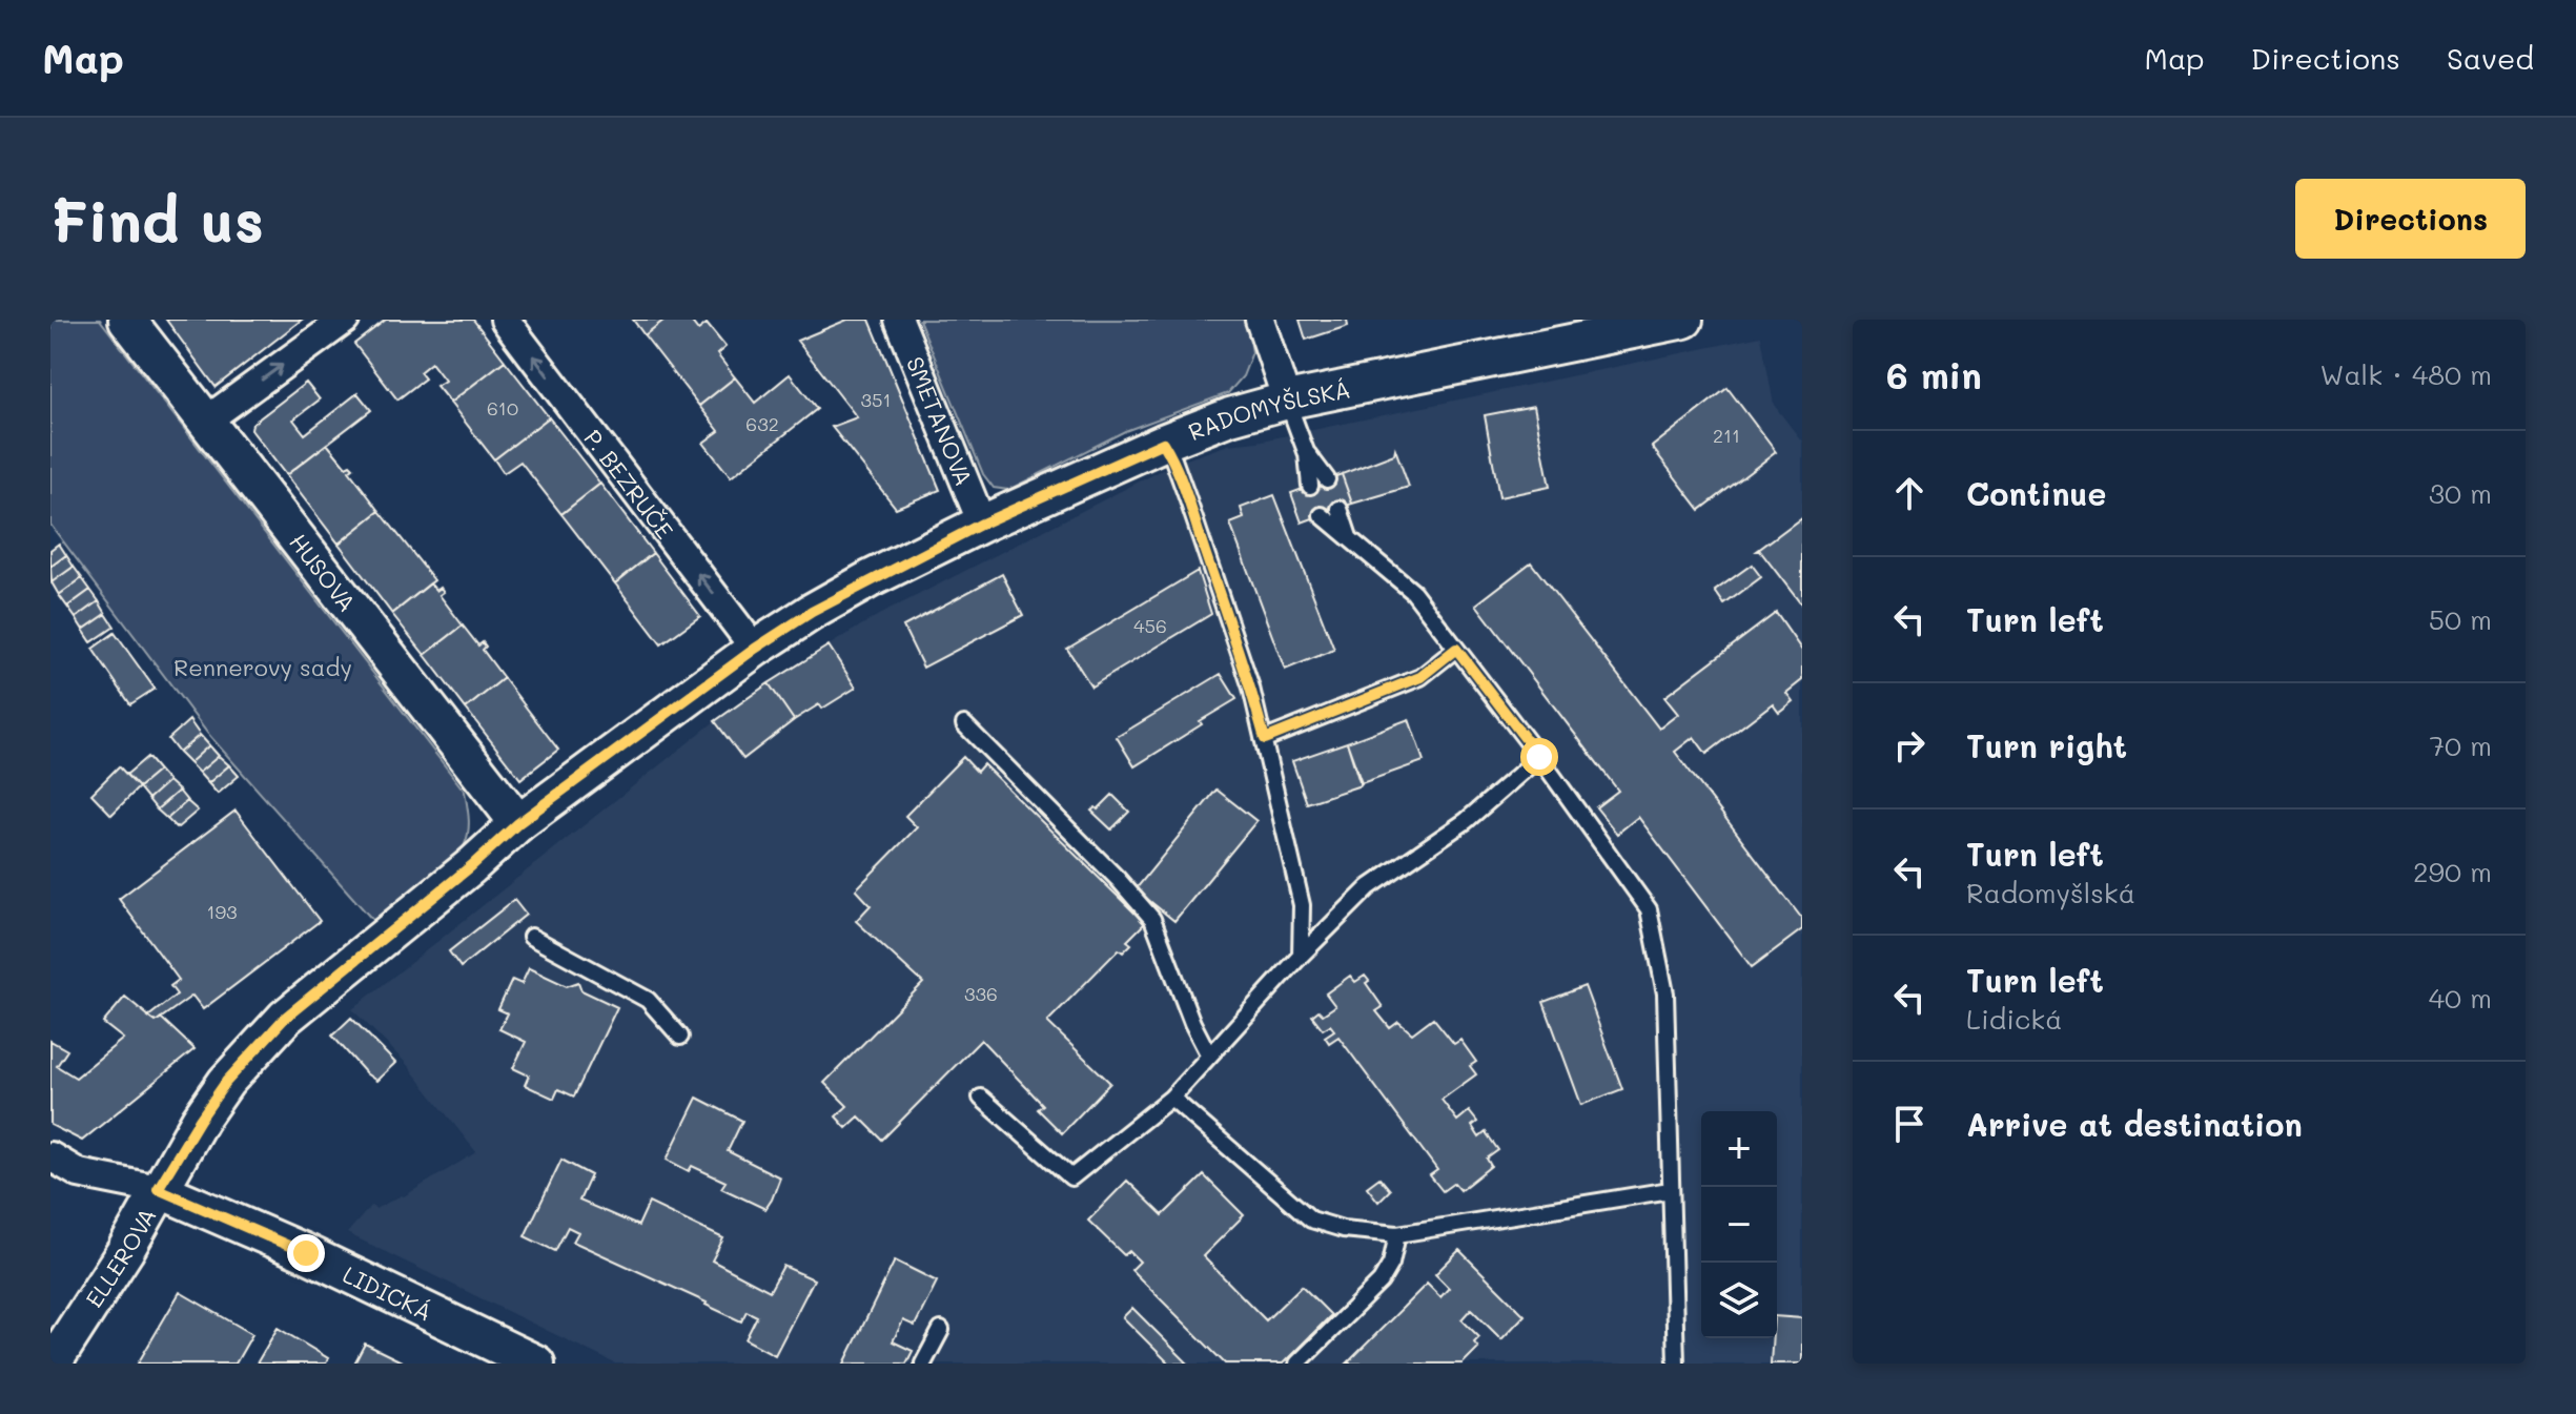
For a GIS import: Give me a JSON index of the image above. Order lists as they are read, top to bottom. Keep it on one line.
{"streets":{"street":["RADOMYŠLSKÁ","SMETANOVA","P. BEZRUČE","HUSOVA","ELLEROVA","LIDICKÁ"]},"crossings":[["RADOMYŠLSKÁ","SMETANOVA"],["RADOMYŠLSKÁ","P. BEZRUČE"],["RADOMYŠLSKÁ","HUSOVA"],["RADOMYŠLSKÁ","ELLEROVA"],["RADOMYŠLSKÁ","LIDICKÁ"],["ELLEROVA","LIDICKÁ"]],"one_way":["P. BEZRUČE"],"parks":["Rennerovy sady"],"house_numbers":["351","610","632","211","456","193","336"],"page":{"header":"Map","nav":["Map","Directions","Saved"],"buttons":"Directions","title":"Find us","heading":["6 min","Walk · 480 m"],"list":[["Continue","30 m"],["Turn left","50 m"],["Turn right","70 m"],["Turn left","Radomyšlská","290 m"],["Turn left","Lidická","40 m"],"Arrive at destination"],"map_buttons":["+","−"]}}
